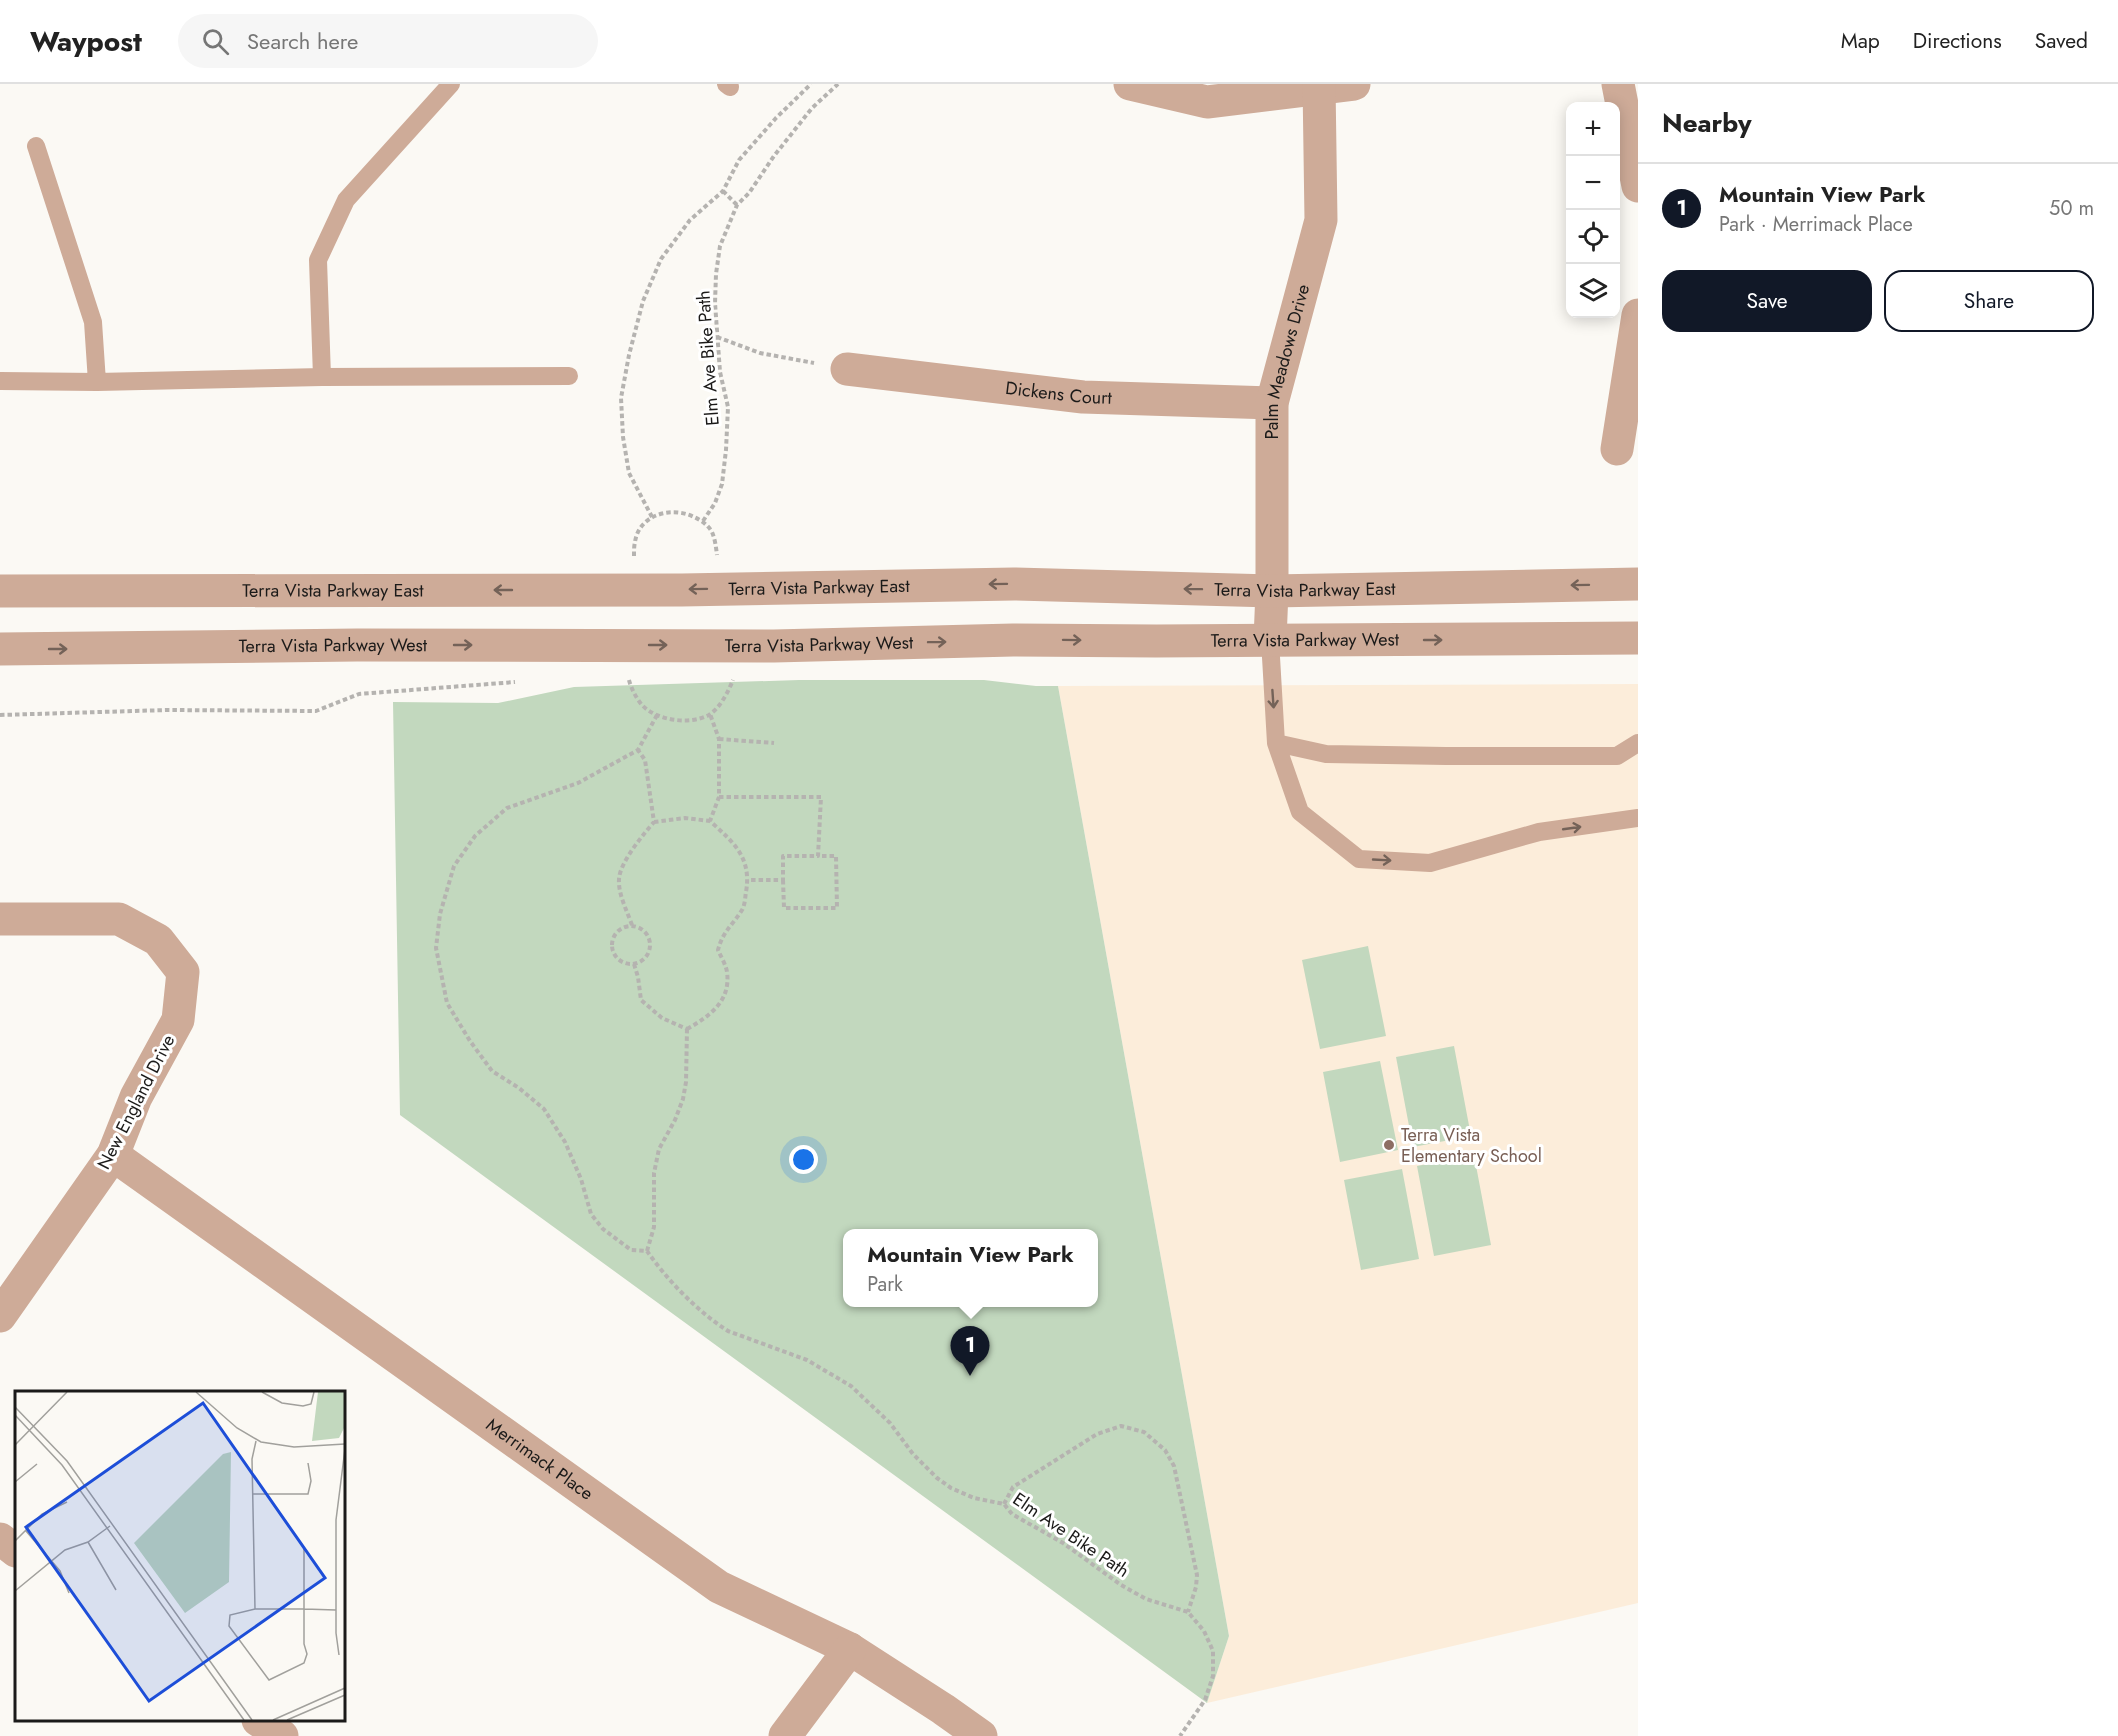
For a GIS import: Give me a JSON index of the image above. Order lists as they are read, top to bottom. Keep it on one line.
{"streets":{"street":["Palm Meadows Drive","Dickens Court","Terra Vista Parkway East","Terra Vista Parkway West","New England Drive","Merrimack Place"],"path":["Elm Ave Bike Path"]},"crossings":[["Palm Meadows Drive","Dickens Court"],["Palm Meadows Drive","Terra Vista Parkway East"],["Palm Meadows Drive","Terra Vista Parkway West"],["New England Drive","Merrimack Place"]],"one_way":["Terra Vista Parkway East","Terra Vista Parkway West"],"places":["Terra Vista Elementary School"],"page":{"header":"Waypost","search":"Search here","nav":["Map","Directions","Saved"],"heading":"Nearby","map_buttons":["+","−"],"list":[{"mark":"1","name":"Mountain View Park","note":"Park · Merrimack Place","value":"50 m"}],"buttons":["Save","Share"],"popup":["Mountain View Park","Park"],"pins":"1"}}
